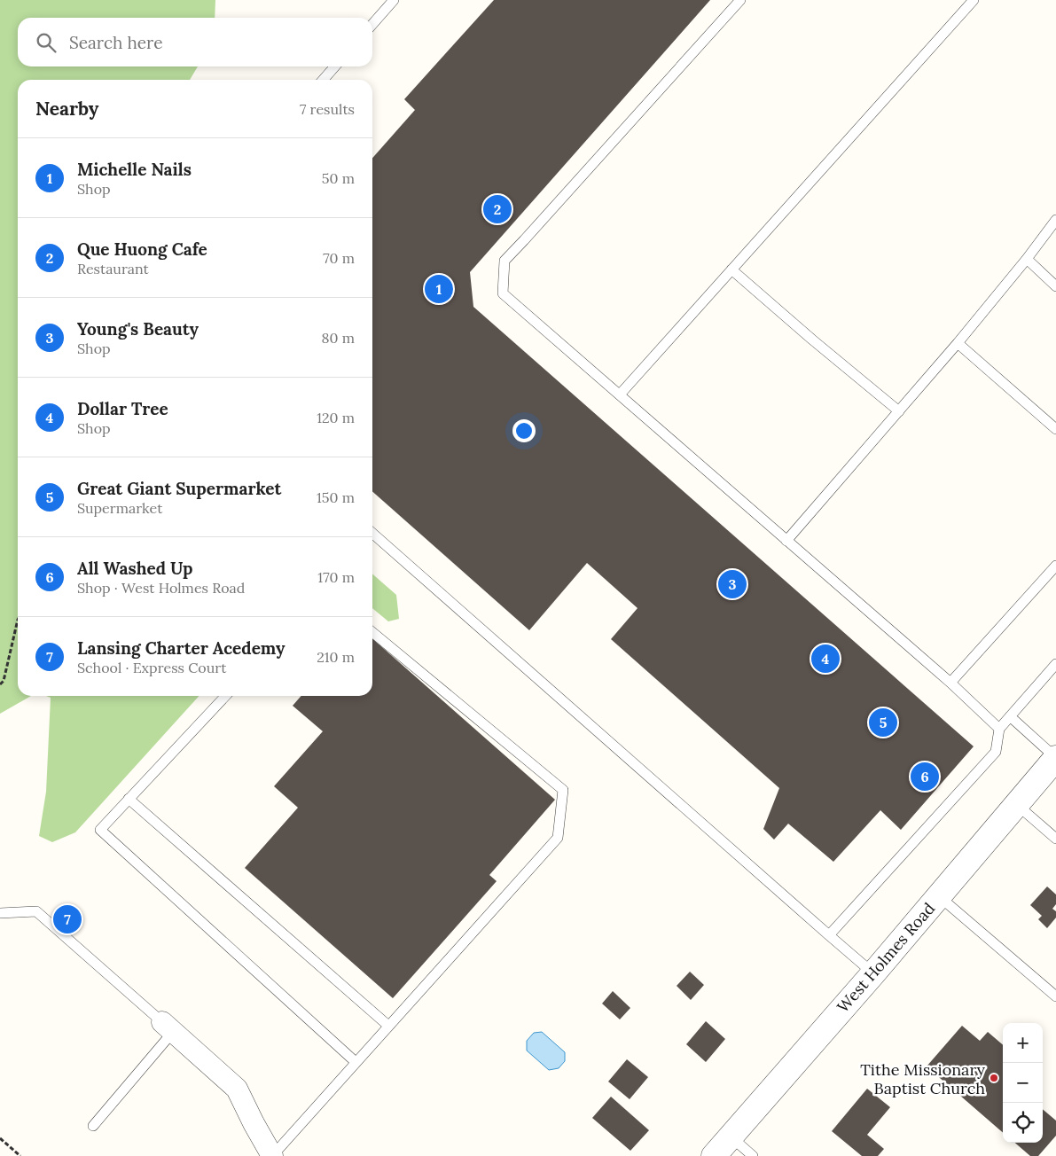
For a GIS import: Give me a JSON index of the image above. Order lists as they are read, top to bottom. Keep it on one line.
{"streets":{"street":["West Holmes Road"]},"places":["Tithe Missionary Baptist Church"],"page":{"search":"Search here","heading":["Nearby","7 results"],"list":[{"mark":"1","name":"Michelle Nails","note":"Shop","value":"50 m"},{"mark":"2","name":"Que Huong Cafe","note":"Restaurant","value":"70 m"},{"mark":"3","name":"Young's Beauty","note":"Shop","value":"80 m"},{"mark":"4","name":"Dollar Tree","note":"Shop","value":"120 m"},{"mark":"5","name":"Great Giant Supermarket","note":"Supermarket","value":"150 m"},{"mark":"6","name":"All Washed Up","note":"Shop · West Holmes Road","value":"170 m"},{"mark":"7","name":"Lansing Charter Acedemy","note":"School · Express Court","value":"210 m"}],"pins":["2","1","3","4","5","6","7"],"map_buttons":["+","−"]}}
